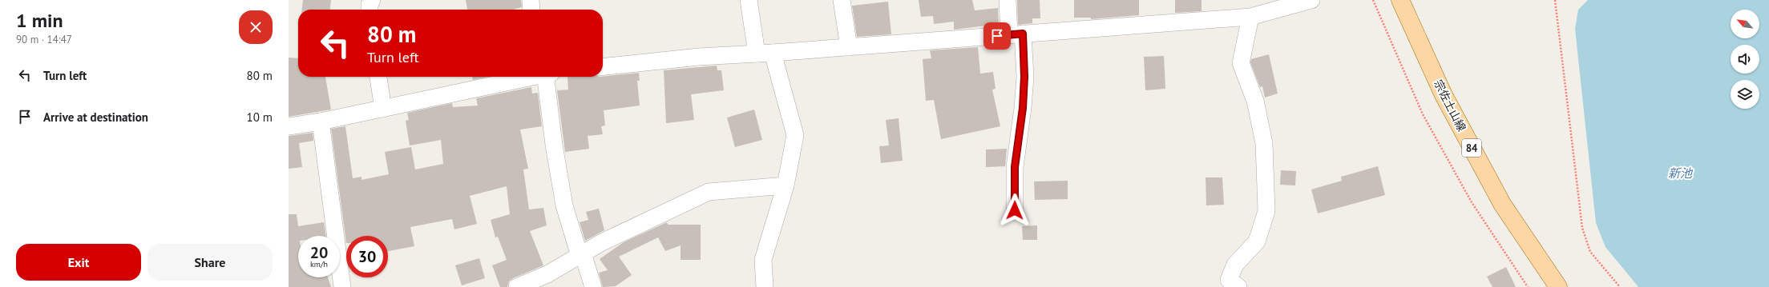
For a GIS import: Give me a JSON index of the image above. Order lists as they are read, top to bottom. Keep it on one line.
{"streets":{"main road":["宗佐土山線","84"]},"water":["新池"],"north":"top left","page":{"heading":["1 min","90 m · 14:47"],"turn":["80 m","Turn left"],"list":[{"name":"Turn left","value":"80 m"},{"name":"Arrive at destination","value":"10 m"}],"speed":"20 km/h","limit":"30","buttons":["Exit","Share"]}}
